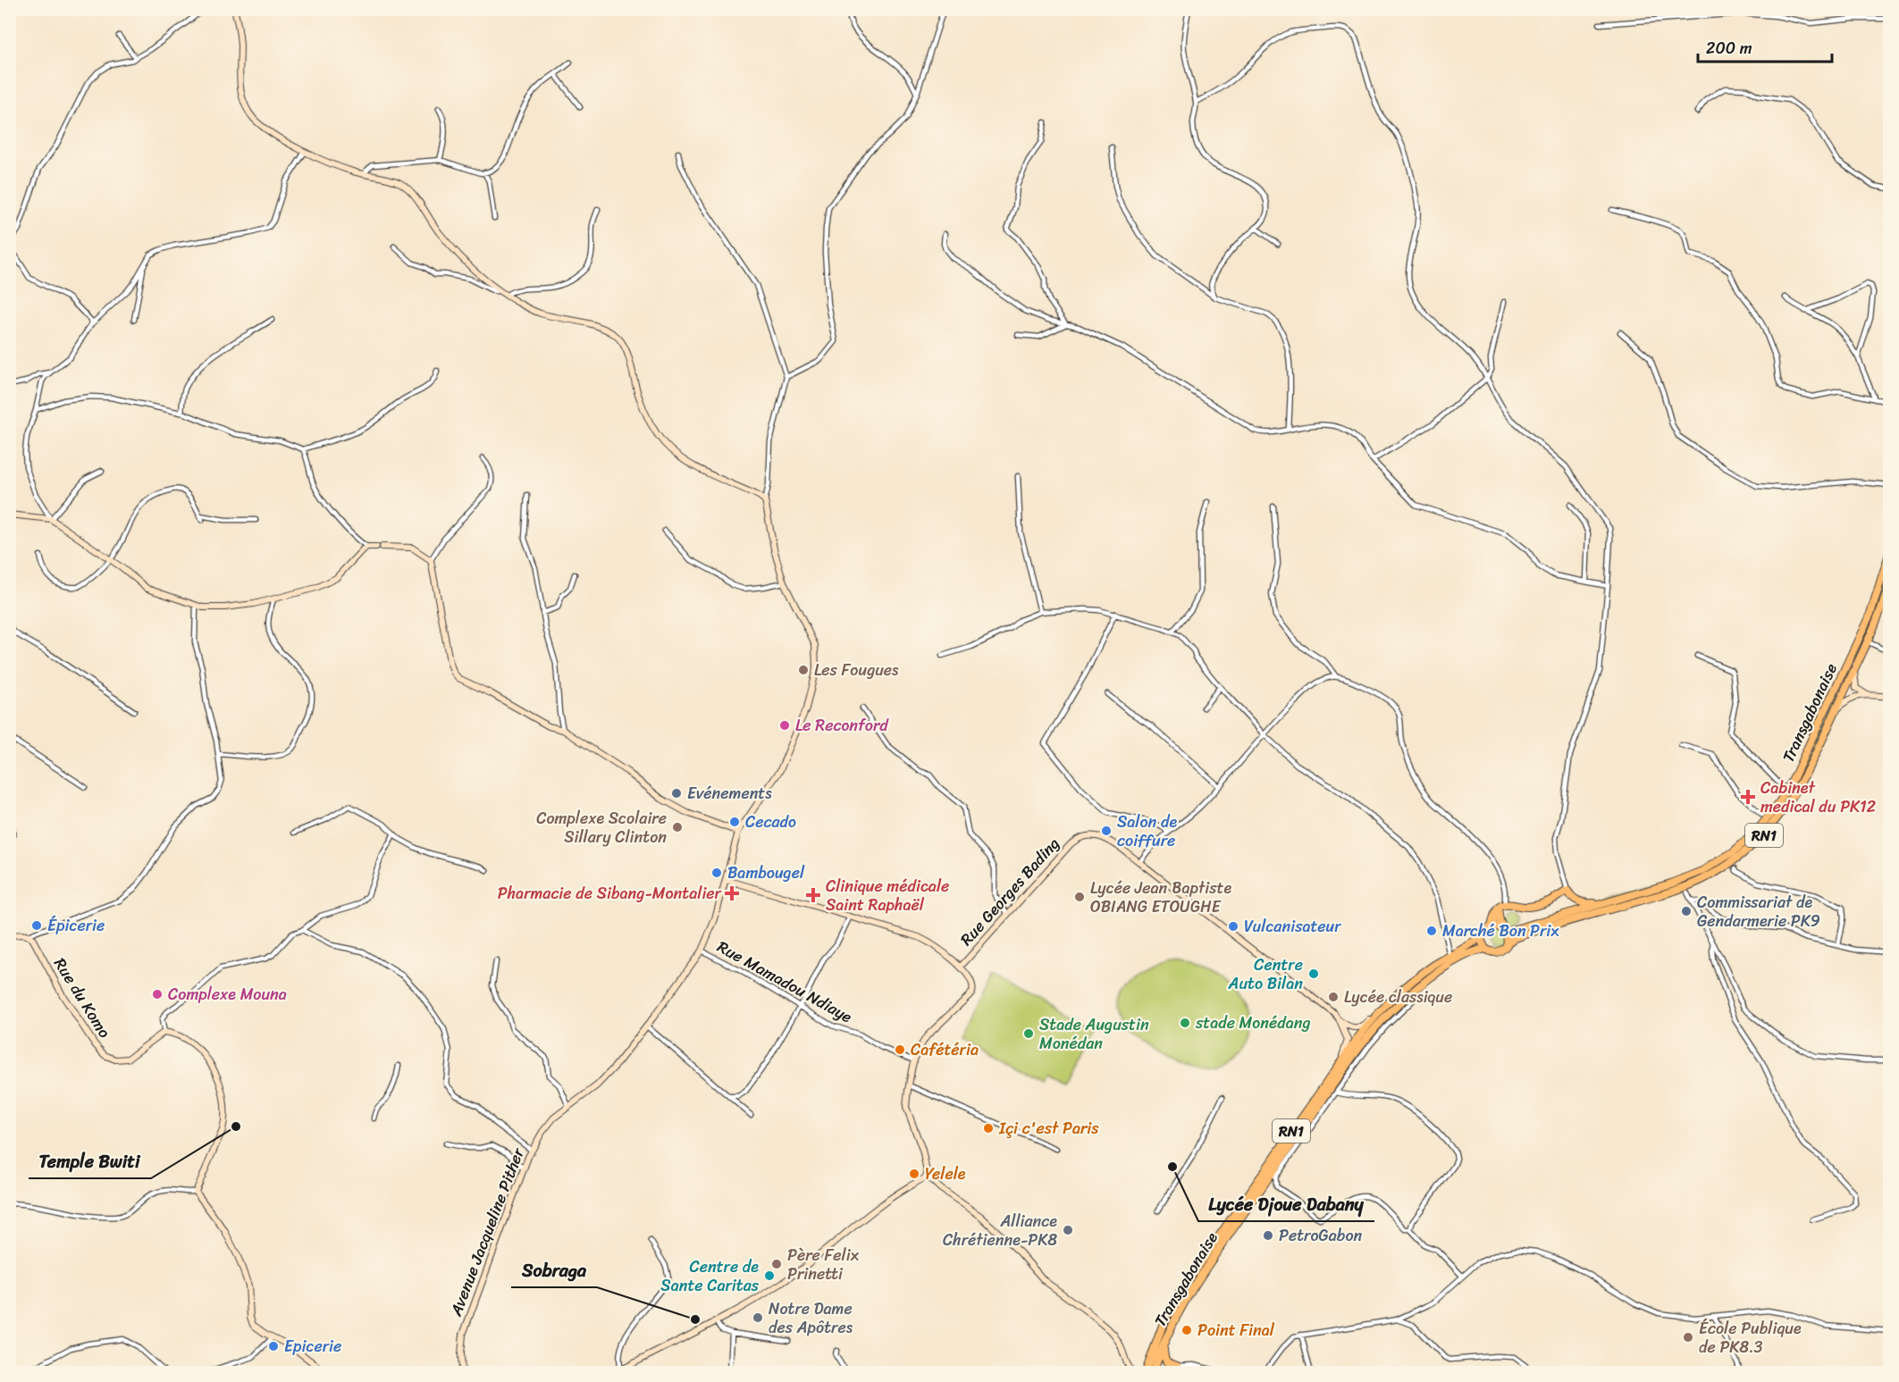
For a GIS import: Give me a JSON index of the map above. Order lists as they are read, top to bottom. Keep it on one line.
{"streets":{"highway":["Transgabonaise","RN1"],"street":["Rue Georges Bading","Rue Mamadou Ndiaye","Rue du Komo","Avenue Jacqueline Pither"]},"crossings":[["Transgabonaise","RN1"],["Rue Mamadou Ndiaye","Avenue Jacqueline Pither"]],"places":{"other":["Les Fougues","Le Reconford","Evénements","Cecado","Complexe Scolaire Sillary Clinton","Salon de coiffure","Bambougel","Lycée Jean Baptiste OBIANG ETOUGHE","Commissariat de Gendarmerie PK9","Épicerie","Vulcanisateur","Marché Bon Prix","Centre Auto Bilan","Complexe Mouna","Lycée classique","stade Monédang","Stade Augustin Monédan","Cafétéria","Temple Bwiti","Içi c'est Paris","Lycée Djoue Dabany","Yelele","Alliance Chrétienne-PK8","PetroGabon","Père Felix Prinetti","Centre de Sante Caritas","Notre Dame des Apôtres","Sobraga","Point Final","École Publique de PK8.3","Epicerie"],"health":["Cabinet medical du PK12","Pharmacie de Sibang-Montalier","Clinique médicale Saint Raphaël"]},"scale_bar":"200 m"}
